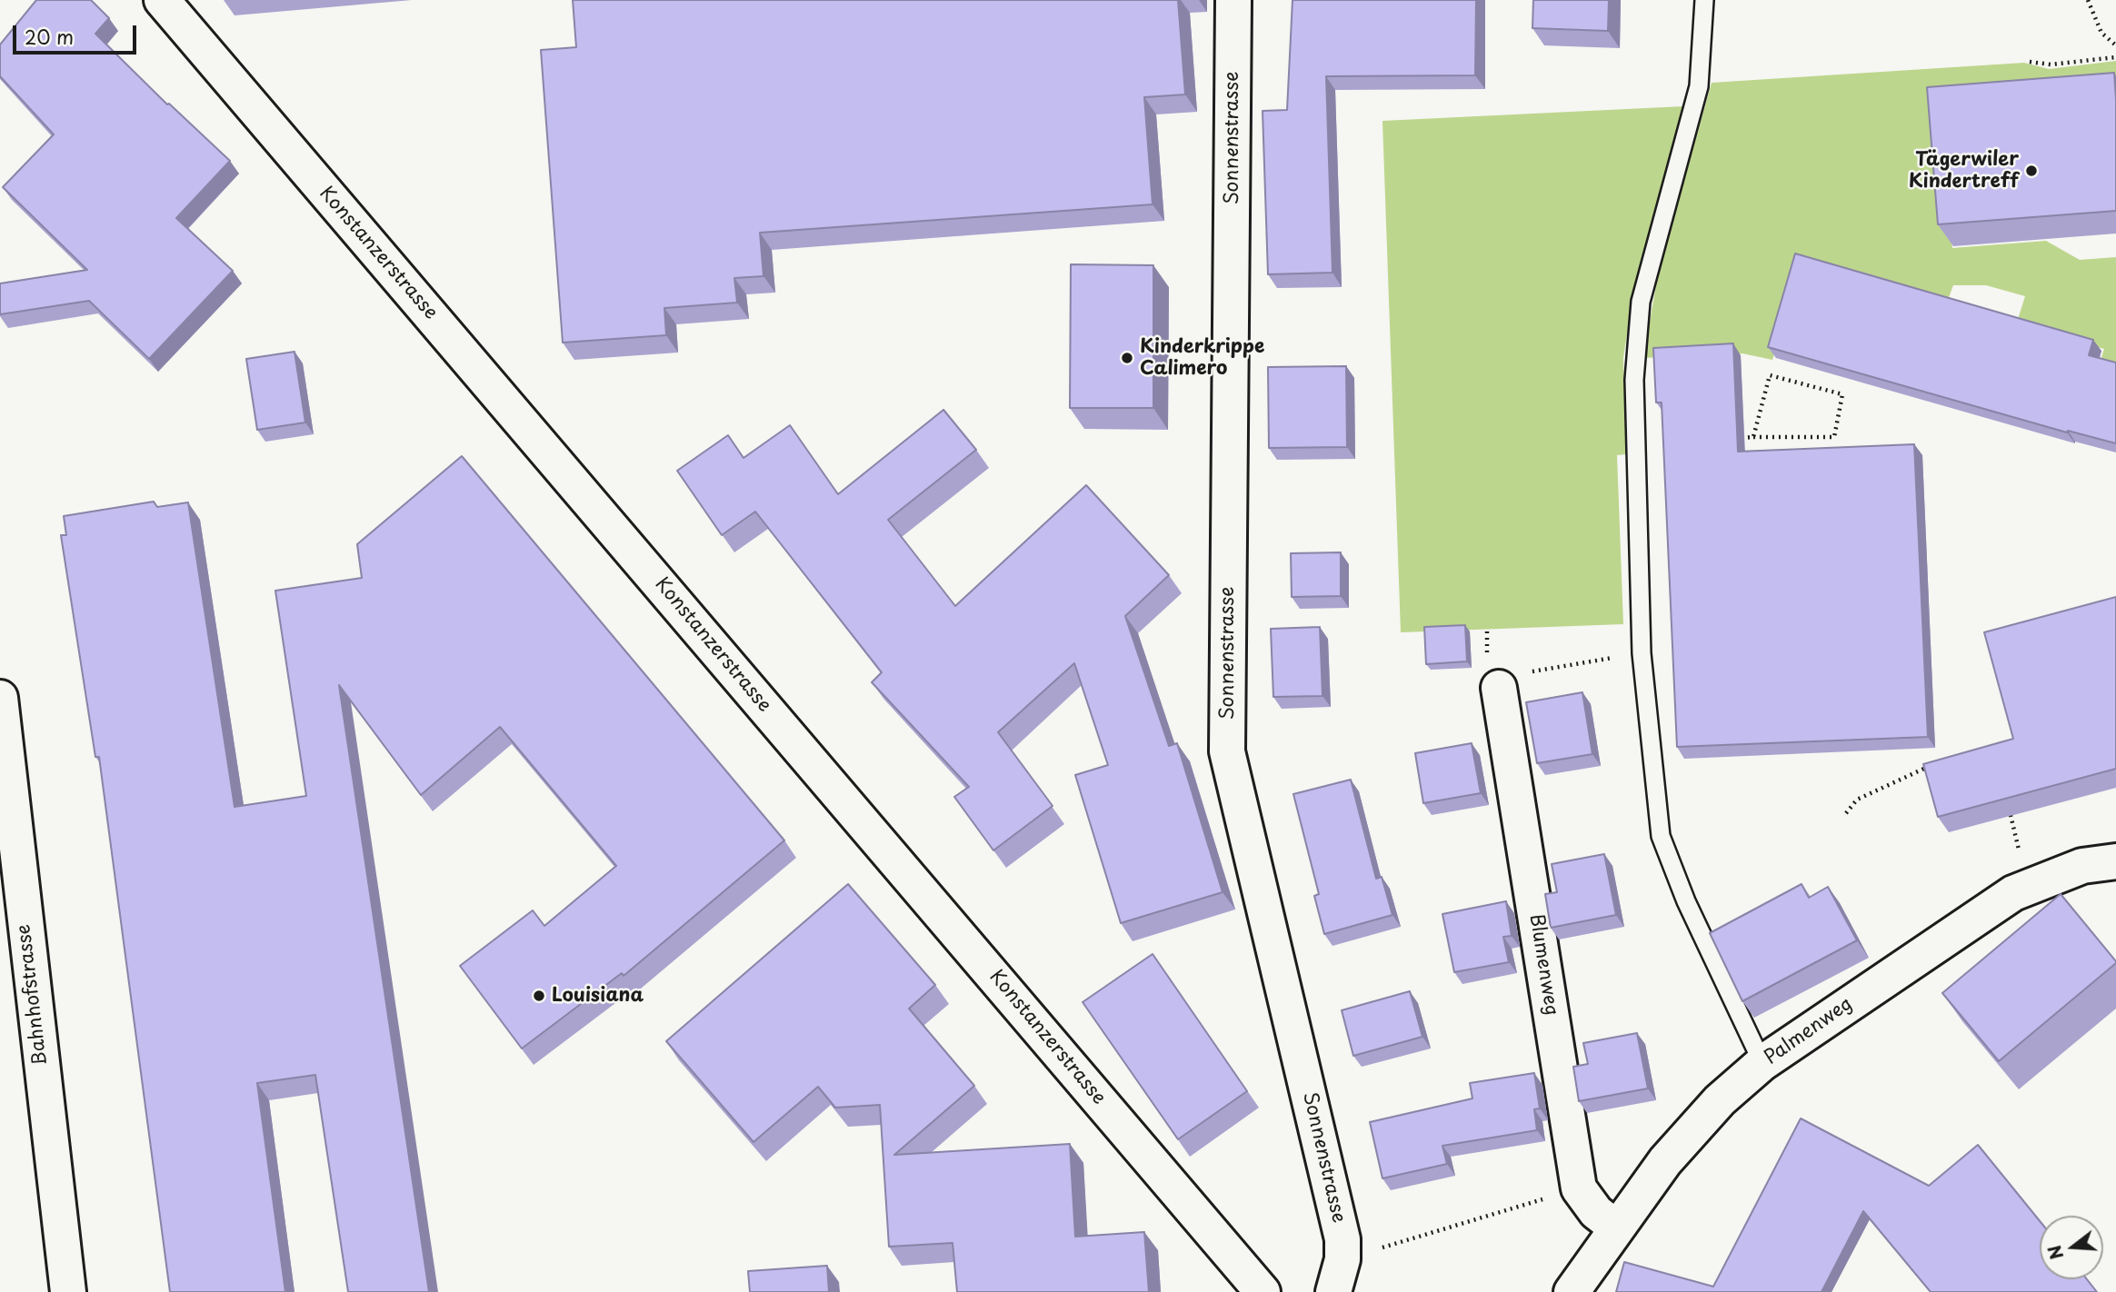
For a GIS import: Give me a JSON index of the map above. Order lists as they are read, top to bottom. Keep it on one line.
{"streets":{"street":["Sonnenstrasse","Konstanzerstrasse","Blumenweg","Bahnhofstrasse","Palmenweg"]},"crossings":[["Blumenweg","Palmenweg"]],"places":["Tägerwiler Kindertreff","Kinderkrippe Calimero","Louisiana"],"scale_bar":"20 m","north":"left"}
